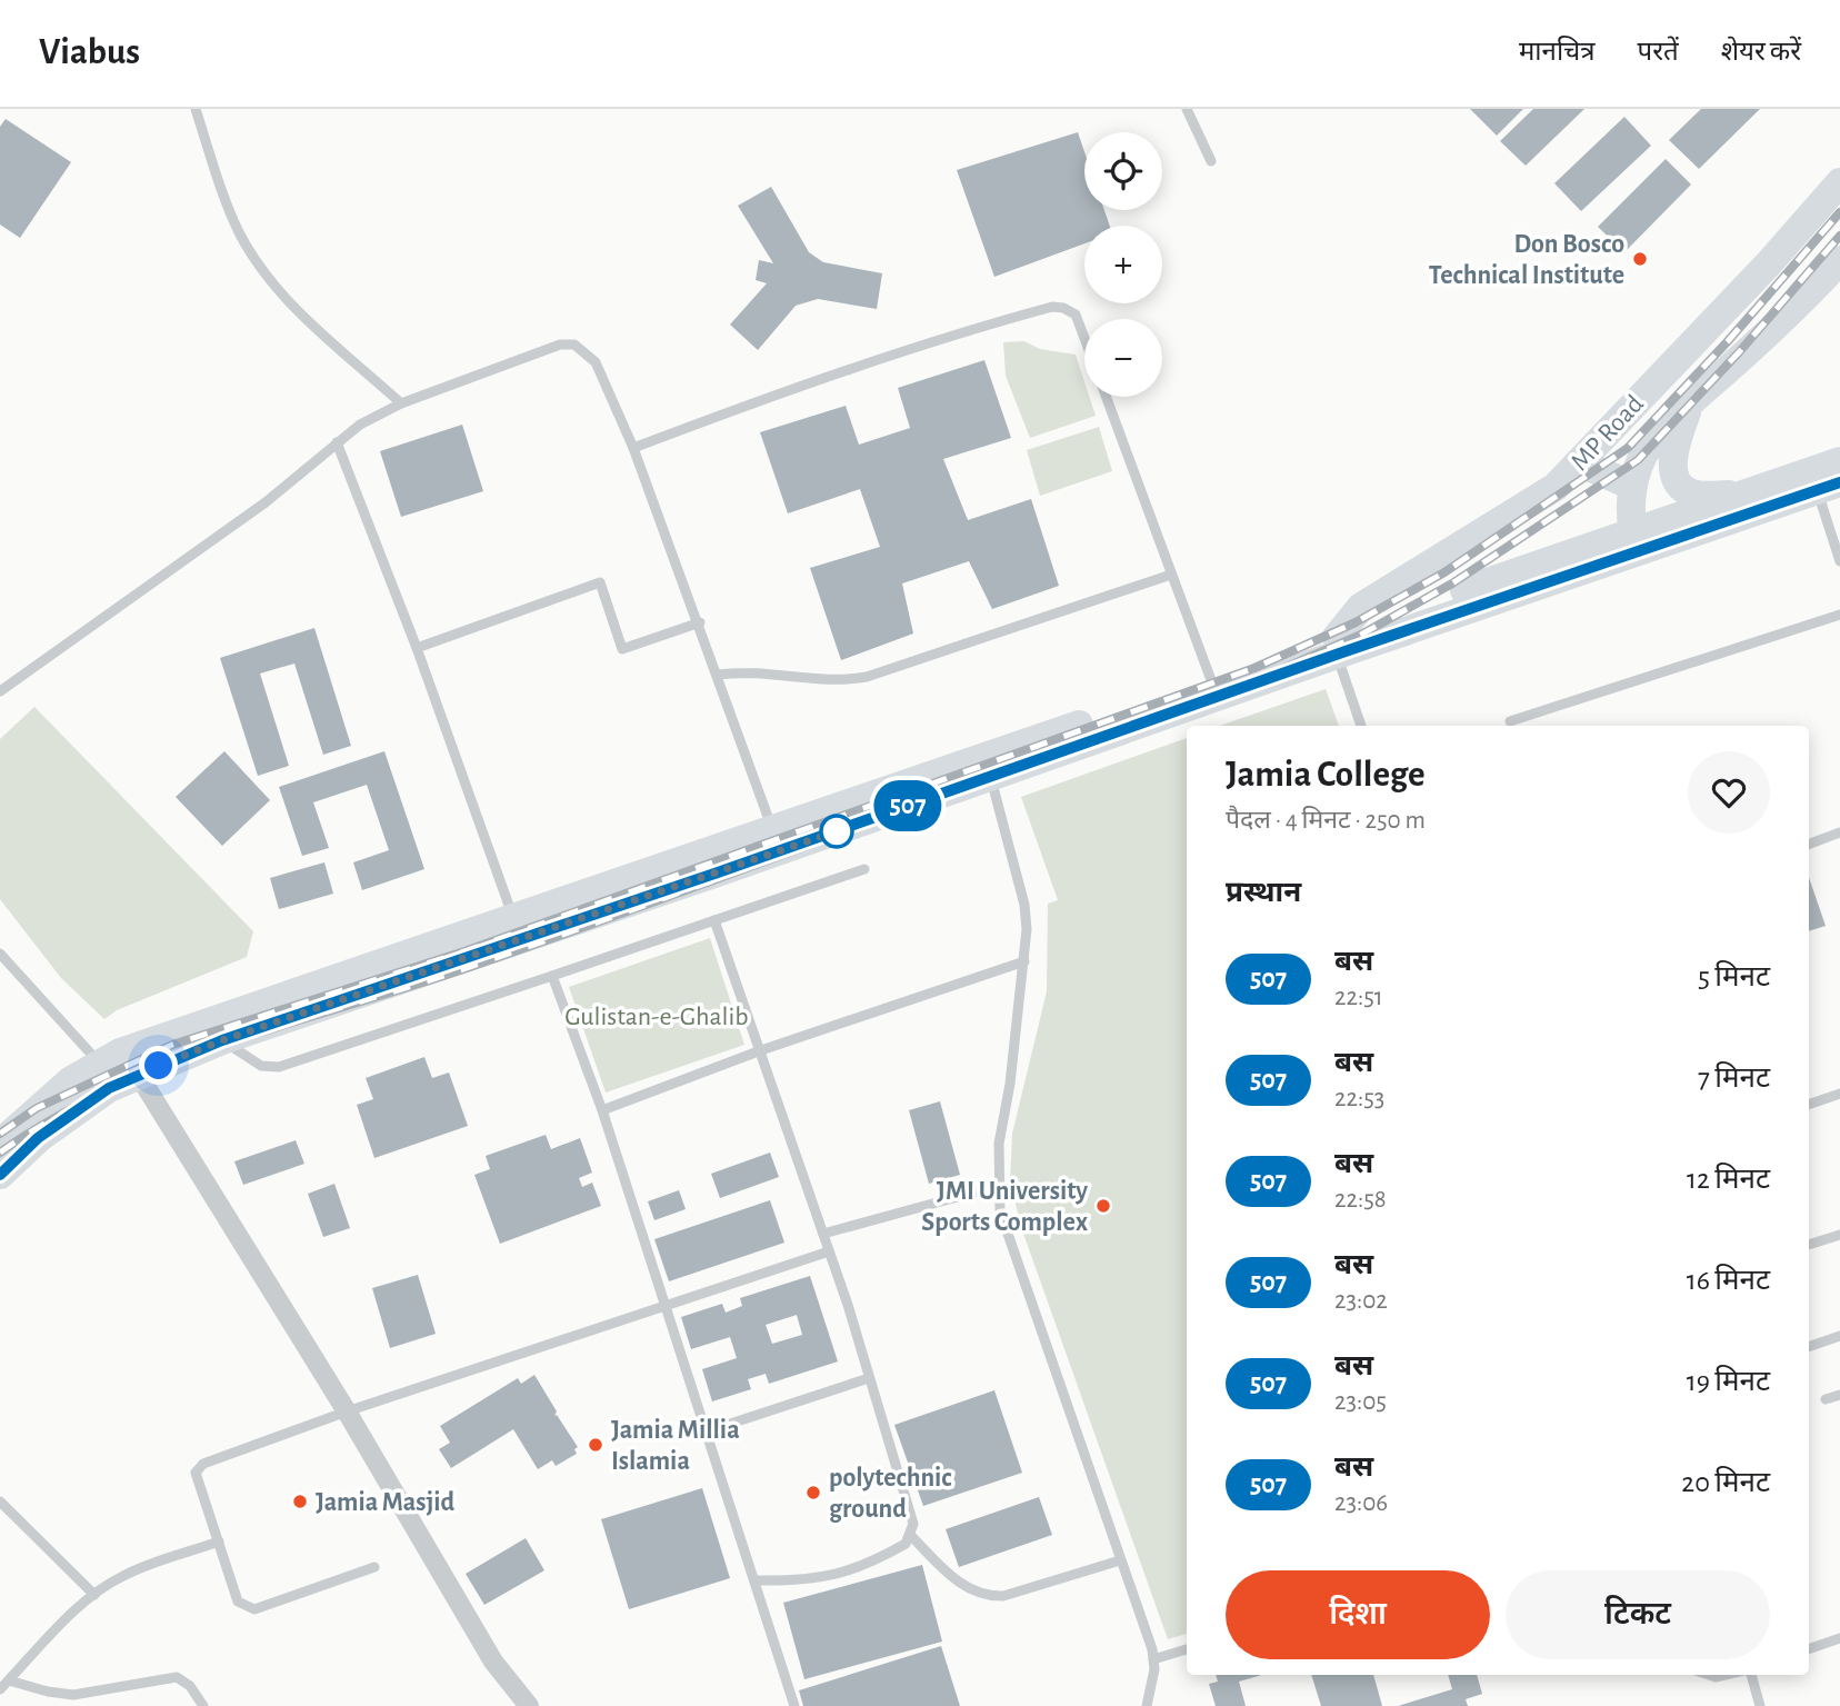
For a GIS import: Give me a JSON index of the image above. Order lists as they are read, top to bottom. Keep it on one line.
{"streets":{"main road":["MP Road"]},"parks":["Gulistan-e-Ghalib"],"places":["Don Bosco Technical Institute","JMI University Sports Complex","Jamia Millia Islamia","polytechnic ground","Jamia Masjid"],"lines":["bus line 507"],"page":{"header":"Viabus","nav":["मानचित्र","परतें","शेयर करें"],"on_map":"507","map_buttons":["+","−"],"heading":[["Jamia College","पैदल · 4 मिनट · 250 m"],"प्रस्थान"],"list":[{"mark":"507","name":"बस","note":"22:51","value":"5 मिनट"},{"mark":"507","name":"बस","note":"22:53","value":"7 मिनट"},{"mark":"507","name":"बस","note":"22:58","value":"12 मिनट"},{"mark":"507","name":"बस","note":"23:02","value":"16 मिनट"},{"mark":"507","name":"बस","note":"23:05","value":"19 मिनट"},{"mark":"507","name":"बस","note":"23:06","value":"20 मिनट"}],"buttons":["दिशा","टिकट"]}}
